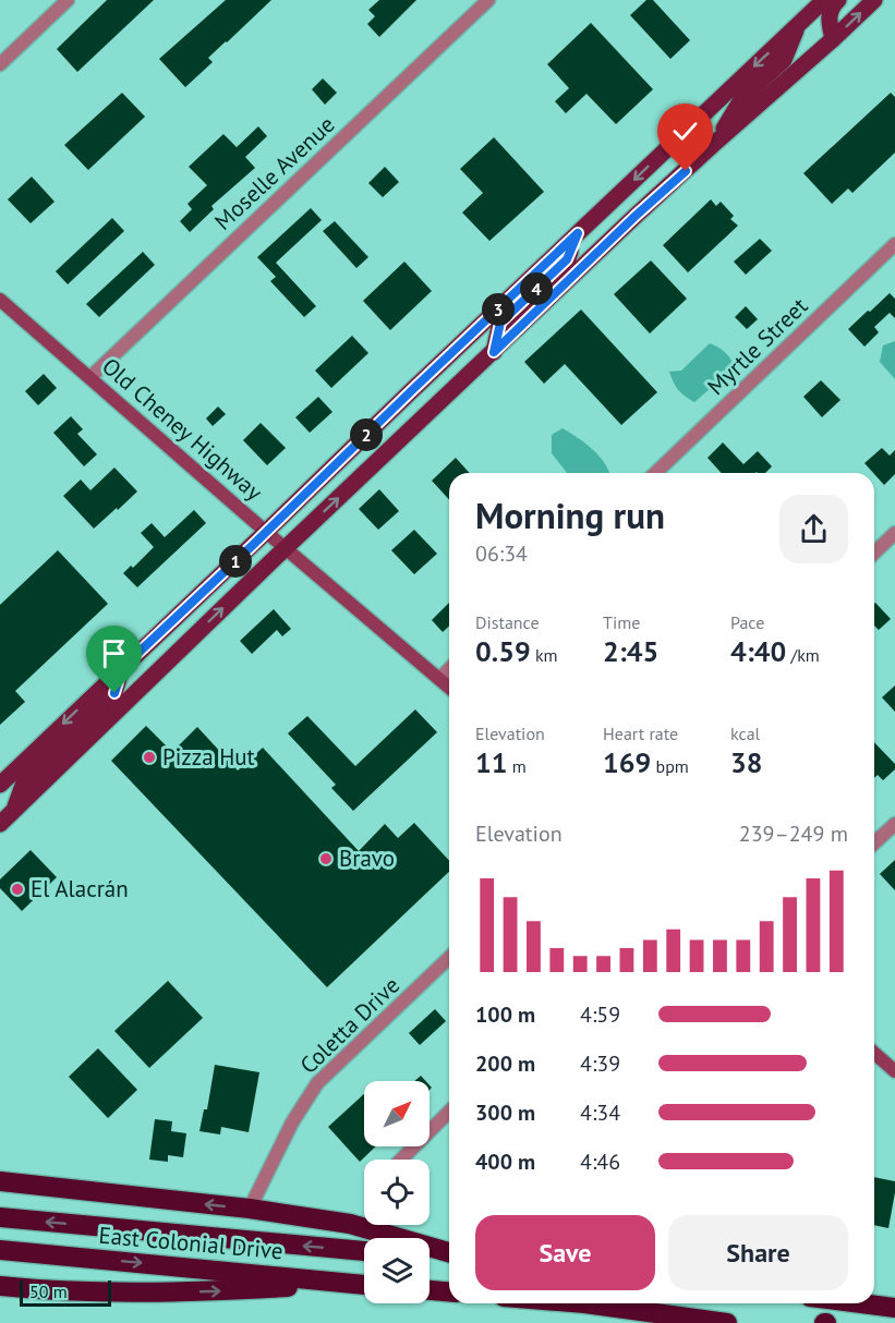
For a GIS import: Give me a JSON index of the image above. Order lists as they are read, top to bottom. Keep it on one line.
{"streets":{"highway":["East Colonial Drive"],"street":["Moselle Avenue","Myrtle Street","Old Cheney Highway","Coletta Drive"]},"crossings":[["Moselle Avenue","Old Cheney Highway"]],"places":["Pizza Hut","Bravo","El Alacrán"],"scale_bar":"50 m","north":"top right","page":{"pins":["4","3","2","1"],"heading":["Morning run","06:34"],"stats":[["Distance","0.59 km"],["Time","2:45"],["Pace","4:40 /km"],["Elevation","11 m"],["Heart rate","169 bpm"],["kcal","38"]],"chart":["Elevation","239–249 m"],"list":[{"name":"100 m","note":"4:59"},{"name":"200 m","note":"4:39"},{"name":"300 m","note":"4:34"},{"name":"400 m","note":"4:46"}],"buttons":["Save","Share"],"scale":"50 m"}}
